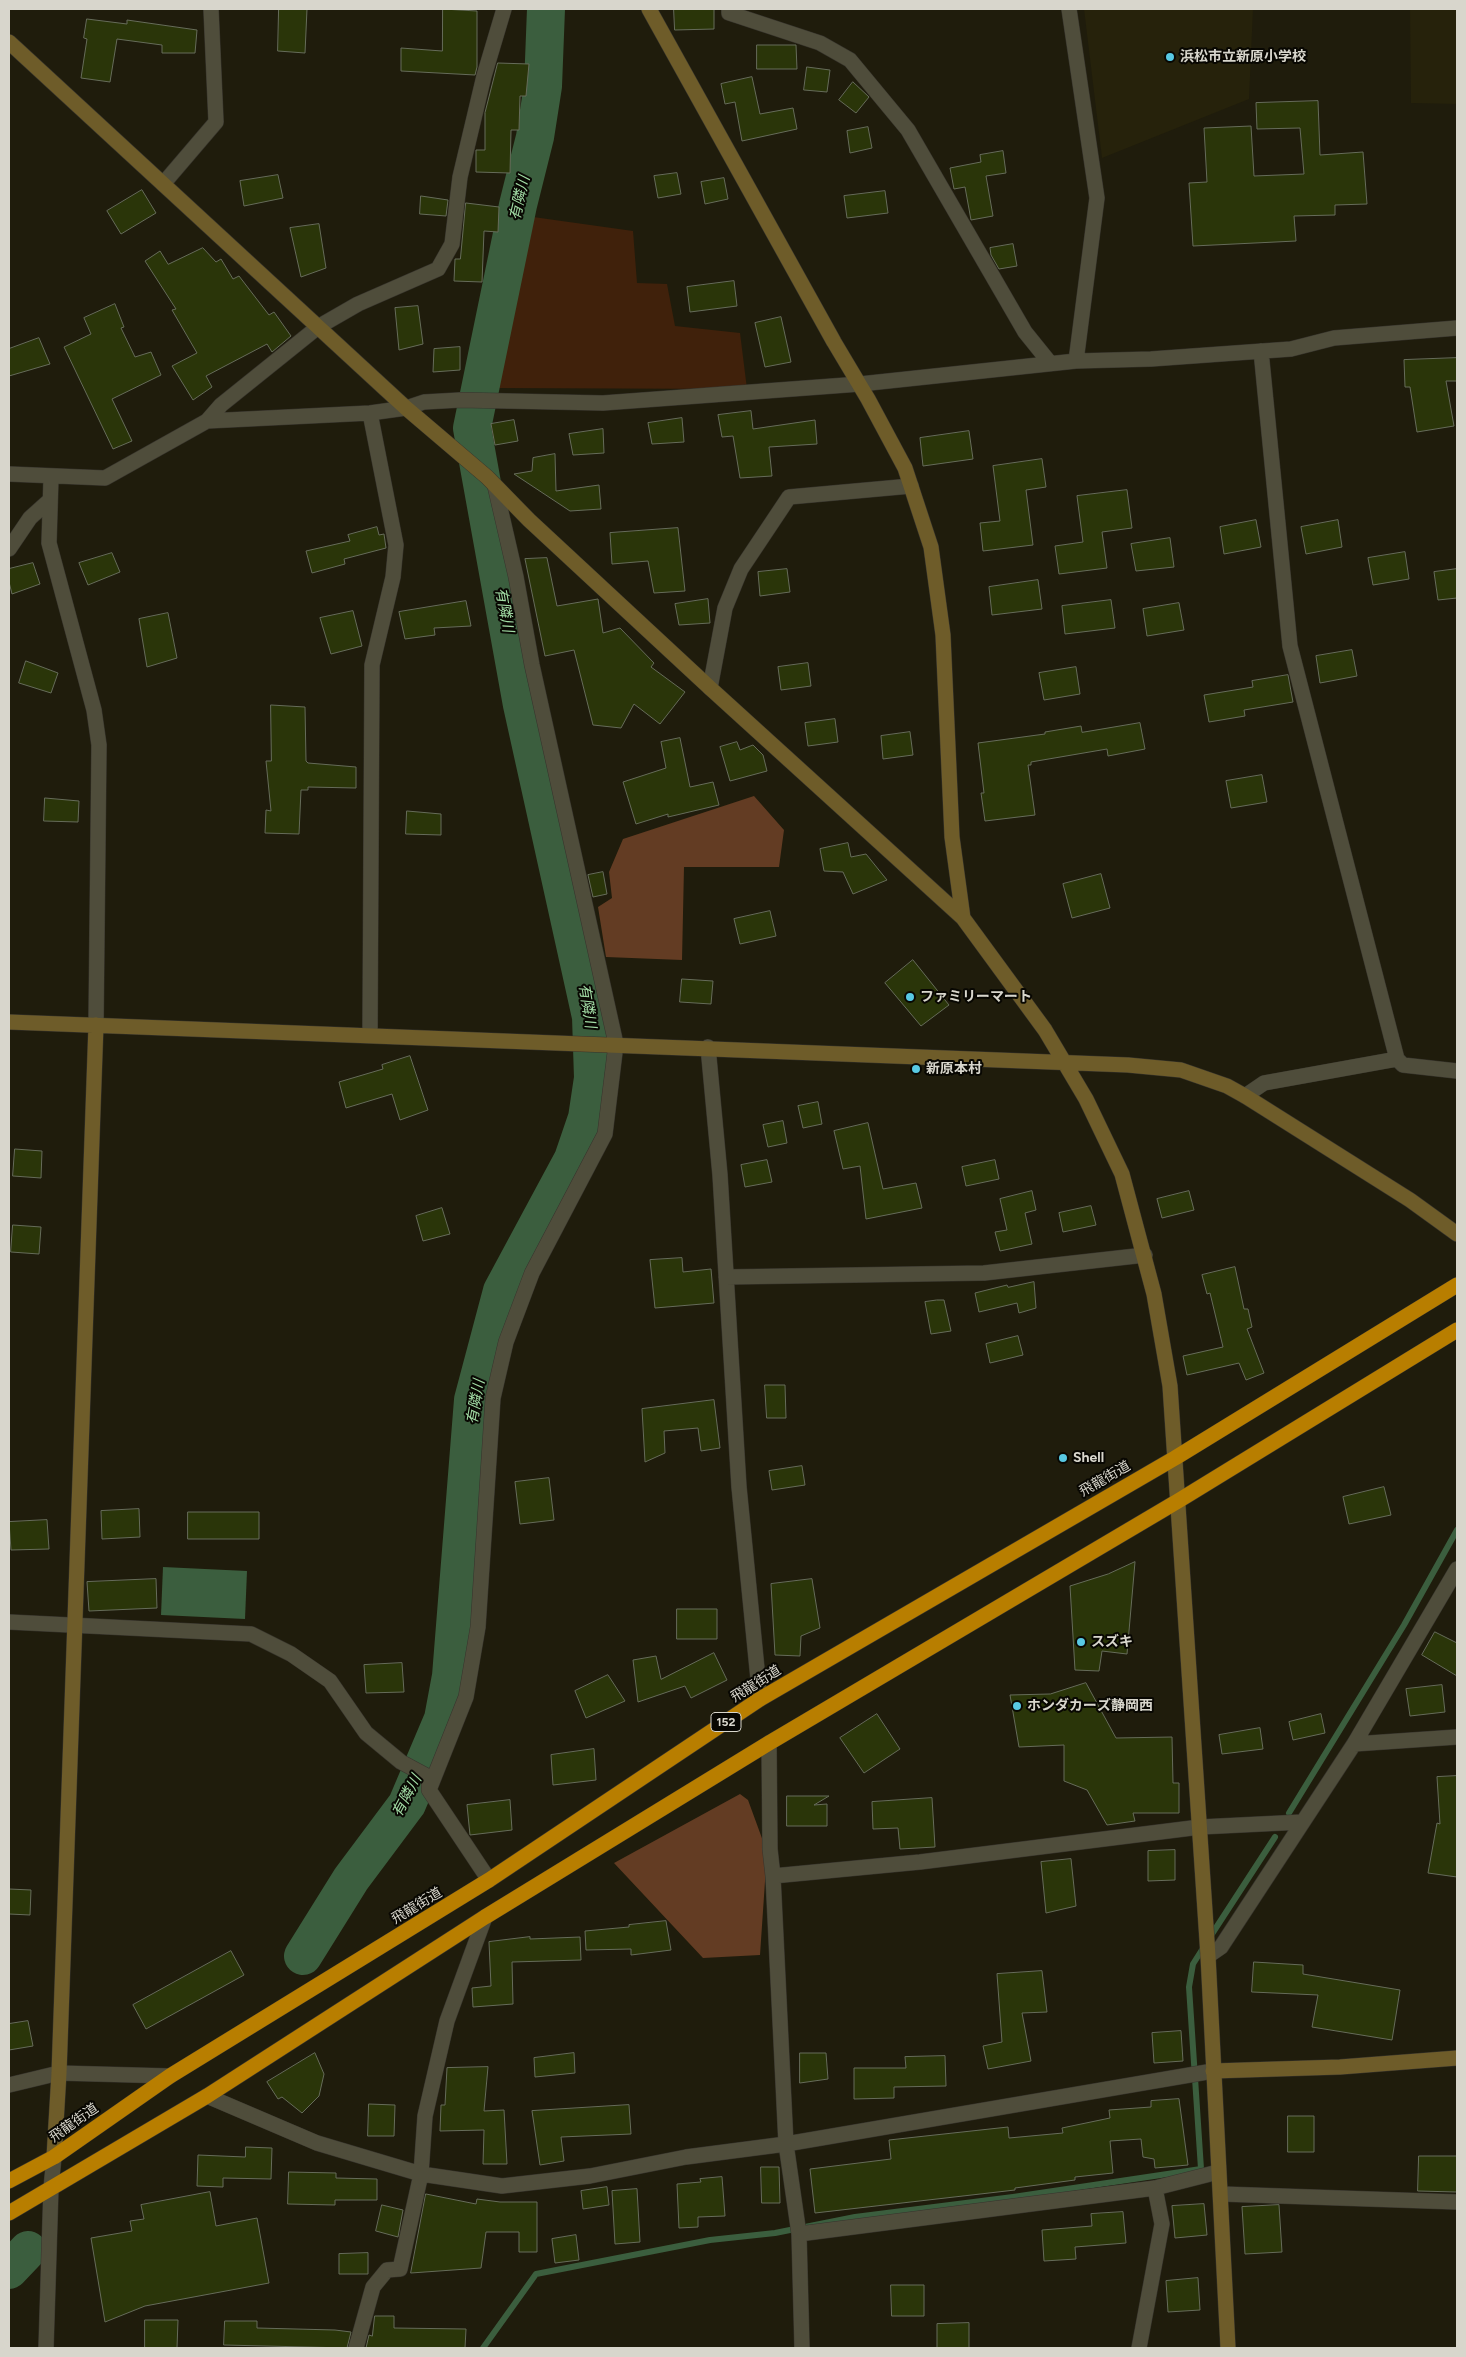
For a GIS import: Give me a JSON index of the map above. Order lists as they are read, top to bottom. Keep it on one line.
{"streets":{"highway":["飛龍街道","152"]},"water":["有隣川"],"places":["浜松市立新原小学校","ファミリーマート","新原本村","Shell","スズキ","ホンダカーズ静岡西"]}
